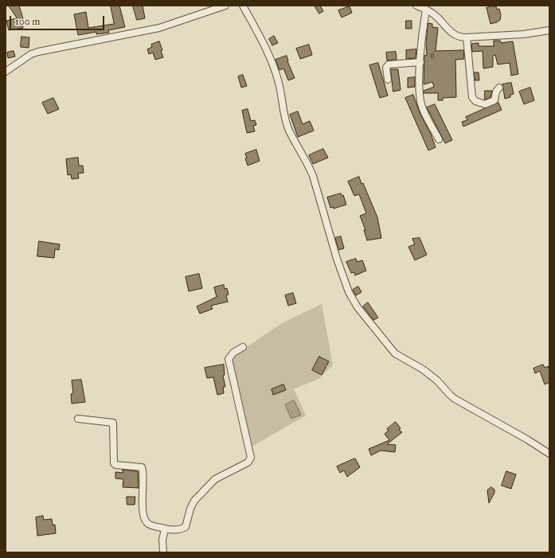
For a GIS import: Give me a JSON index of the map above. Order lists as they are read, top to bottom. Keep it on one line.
{"house_numbers":["6"],"scale_bar":"100 m"}
